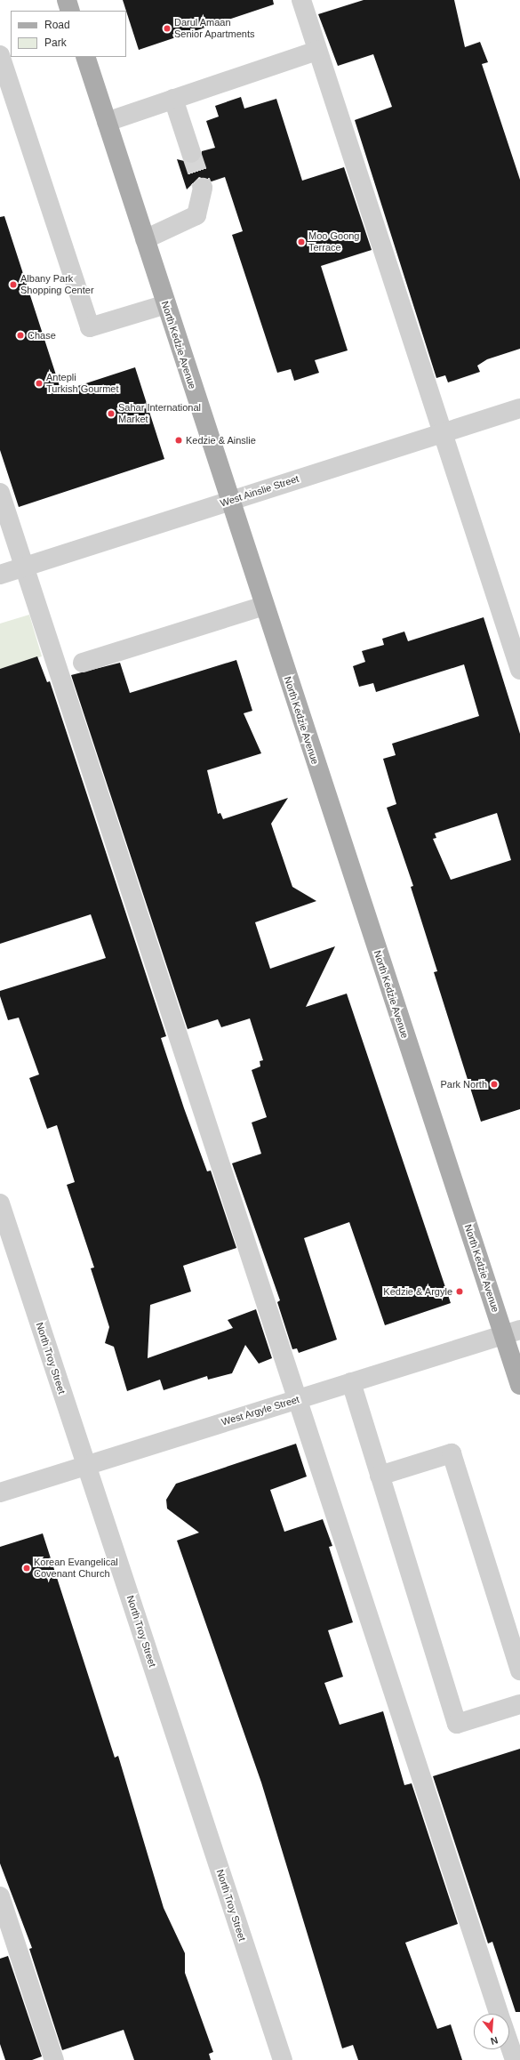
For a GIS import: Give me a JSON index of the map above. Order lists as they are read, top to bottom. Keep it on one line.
{"streets":{"main road":["North Kedzie Avenue"],"street":["West Ainslie Street","North Troy Street","West Argyle Street"]},"crossings":[["North Kedzie Avenue","West Ainslie Street"],["North Kedzie Avenue","West Argyle Street"],["North Troy Street","West Argyle Street"]],"places":["Darul Amaan Senior Apartments","Moo Goong Terrace","Albany Park Shopping Center","Chase","Antepli Turkish Gourmet","Sahar International Market","Kedzie & Ainslie","Park North","Kedzie & Argyle","Korean Evangelical Covenant Church"],"legend":["Road","Park"],"north":"bottom"}
